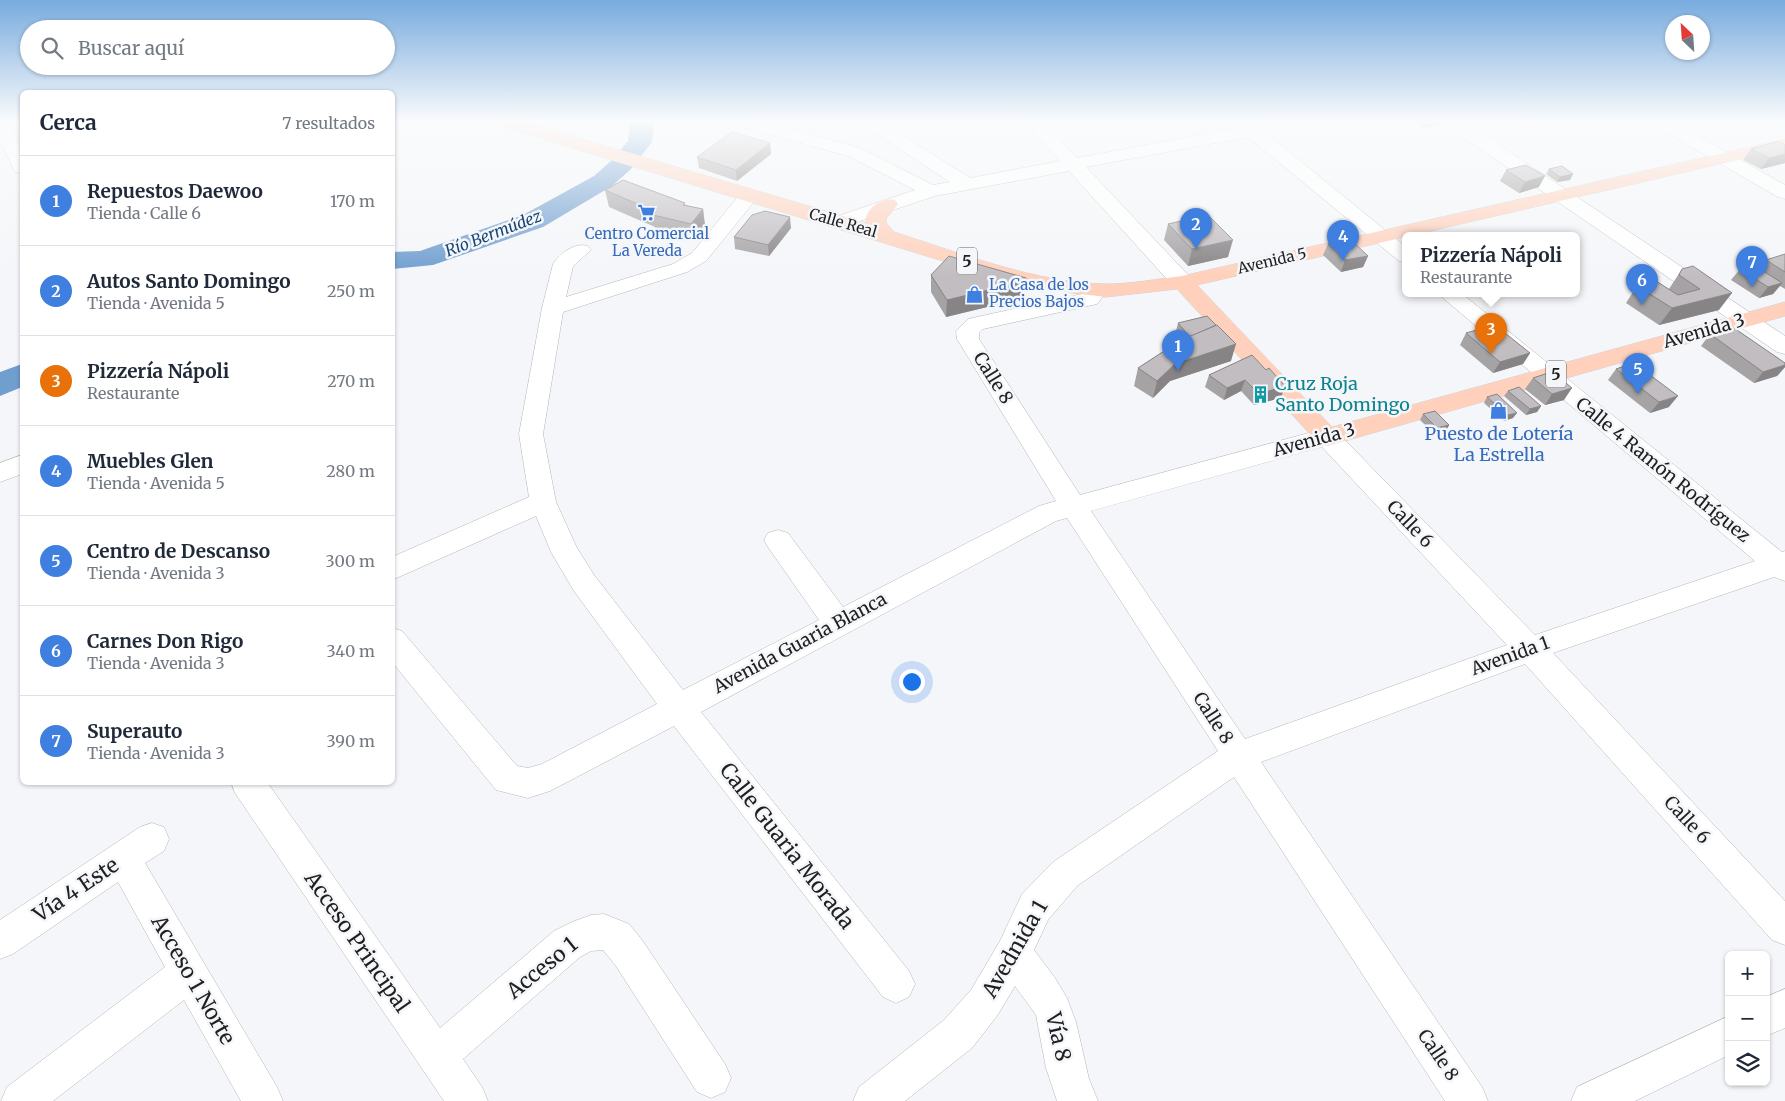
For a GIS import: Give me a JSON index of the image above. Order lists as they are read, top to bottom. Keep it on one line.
{"streets":{"main road":["Calle Real","5","Avenida 5","Avenida 3","Calle 6"],"street":["Calle 8","Calle 4 Ramón Rodríguez","Avenida Guaria Blanca","Avenida 1","Calle Guaria Morada","Vía 4 Este","Acceso Principal","Avednida 1","Acceso 1","Acceso 1 Norte","Vía 8"]},"crossings":[["Calle Real","Avenida 5"],["Avenida 5","Calle 8"],["Avenida 5","Calle 6"],["Avenida 3","Calle 8"],["Avenida 3","Calle 4 Ramón Rodríguez"],["Avenida 3","Calle 6"],["Avenida 3","Avenida Guaria Blanca"],["Calle 8","Avenida Guaria Blanca"],["Calle 8","Avenida 1"],["Calle 8","Avednida 1"],["Calle 4 Ramón Rodríguez","Avenida 1"],["Calle 6","Avenida 1"],["Avenida Guaria Blanca","Calle Guaria Morada"],["Avenida 1","Avednida 1"],["Vía 4 Este","Acceso 1 Norte"],["Acceso Principal","Acceso 1"],["Avednida 1","Vía 8"]],"water":["Río Bermúdez"],"places":{"supermarket":["Centro Comercial La Vereda"],"shop":["La Casa de los Precios Bajos","Puesto de Lotería La Estrella"],"building":["Cruz Roja Santo Domingo"]},"north":"top left","page":{"search":"Buscar aquí","heading":["Cerca","7 resultados"],"list":[{"mark":"1","name":"Repuestos Daewoo","note":"Tienda · Calle 6","value":"170 m"},{"mark":"2","name":"Autos Santo Domingo","note":"Tienda · Avenida 5","value":"250 m"},{"mark":"3","name":"Pizzería Nápoli","note":"Restaurante","value":"270 m"},{"mark":"4","name":"Muebles Glen","note":"Tienda · Avenida 5","value":"280 m"},{"mark":"5","name":"Centro de Descanso","note":"Tienda · Avenida 3","value":"300 m"},{"mark":"6","name":"Carnes Don Rigo","note":"Tienda · Avenida 3","value":"340 m"},{"mark":"7","name":"Superauto","note":"Tienda · Avenida 3","value":"390 m"}],"pins":["2","4","7","6","3","1","5"],"popup":["Pizzería Nápoli","Restaurante"],"map_buttons":["+","−"]}}
